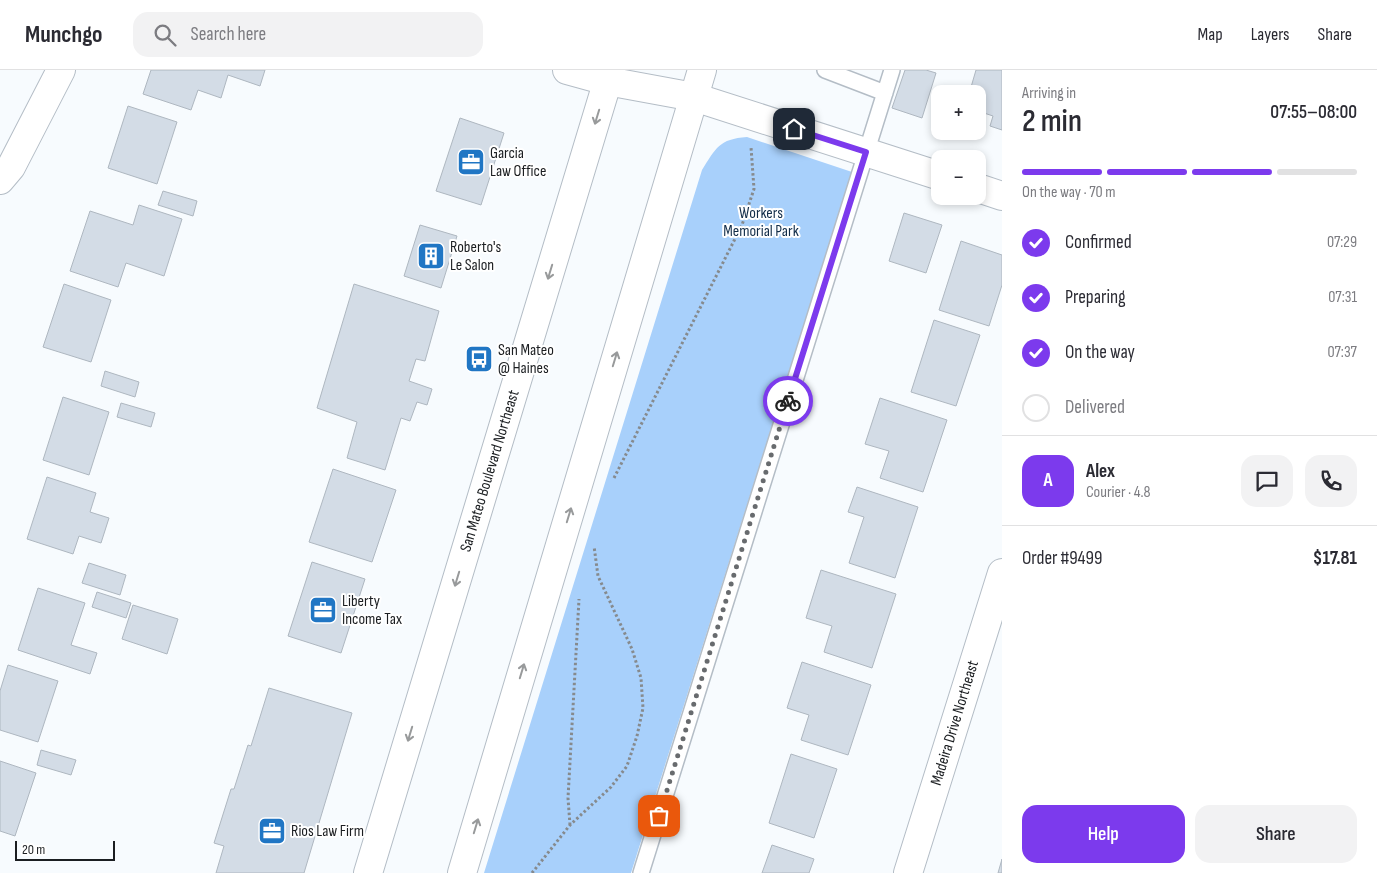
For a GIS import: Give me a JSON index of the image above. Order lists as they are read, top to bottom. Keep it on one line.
{"streets":{"main road":["San Mateo Boulevard Northeast","Madeira Drive Northeast"]},"parks":["Workers Memorial Park"],"places":{"office":["Garcia Law Office","Liberty Income Tax","Rios Law Firm"],"building":["Roberto's Le Salon"],"bus stop":["San Mateo @ Haines"]},"scale_bar":"20 m","page":{"header":"Munchgo","search":"Search here","nav":["Map","Layers","Share"],"heading":["2 min","Arriving in","07:55–08:00"],"panel":["Alex","Courier · 4.8","Order #9499","$17.81"],"map_buttons":["+","−"],"bar":"On the way · 70 m","list":[["Confirmed","07:29"],["Preparing","07:31"],["On the way","07:37"],"Delivered"],"round":"A","buttons":["Help","Share"],"scale":"20 m"}}
